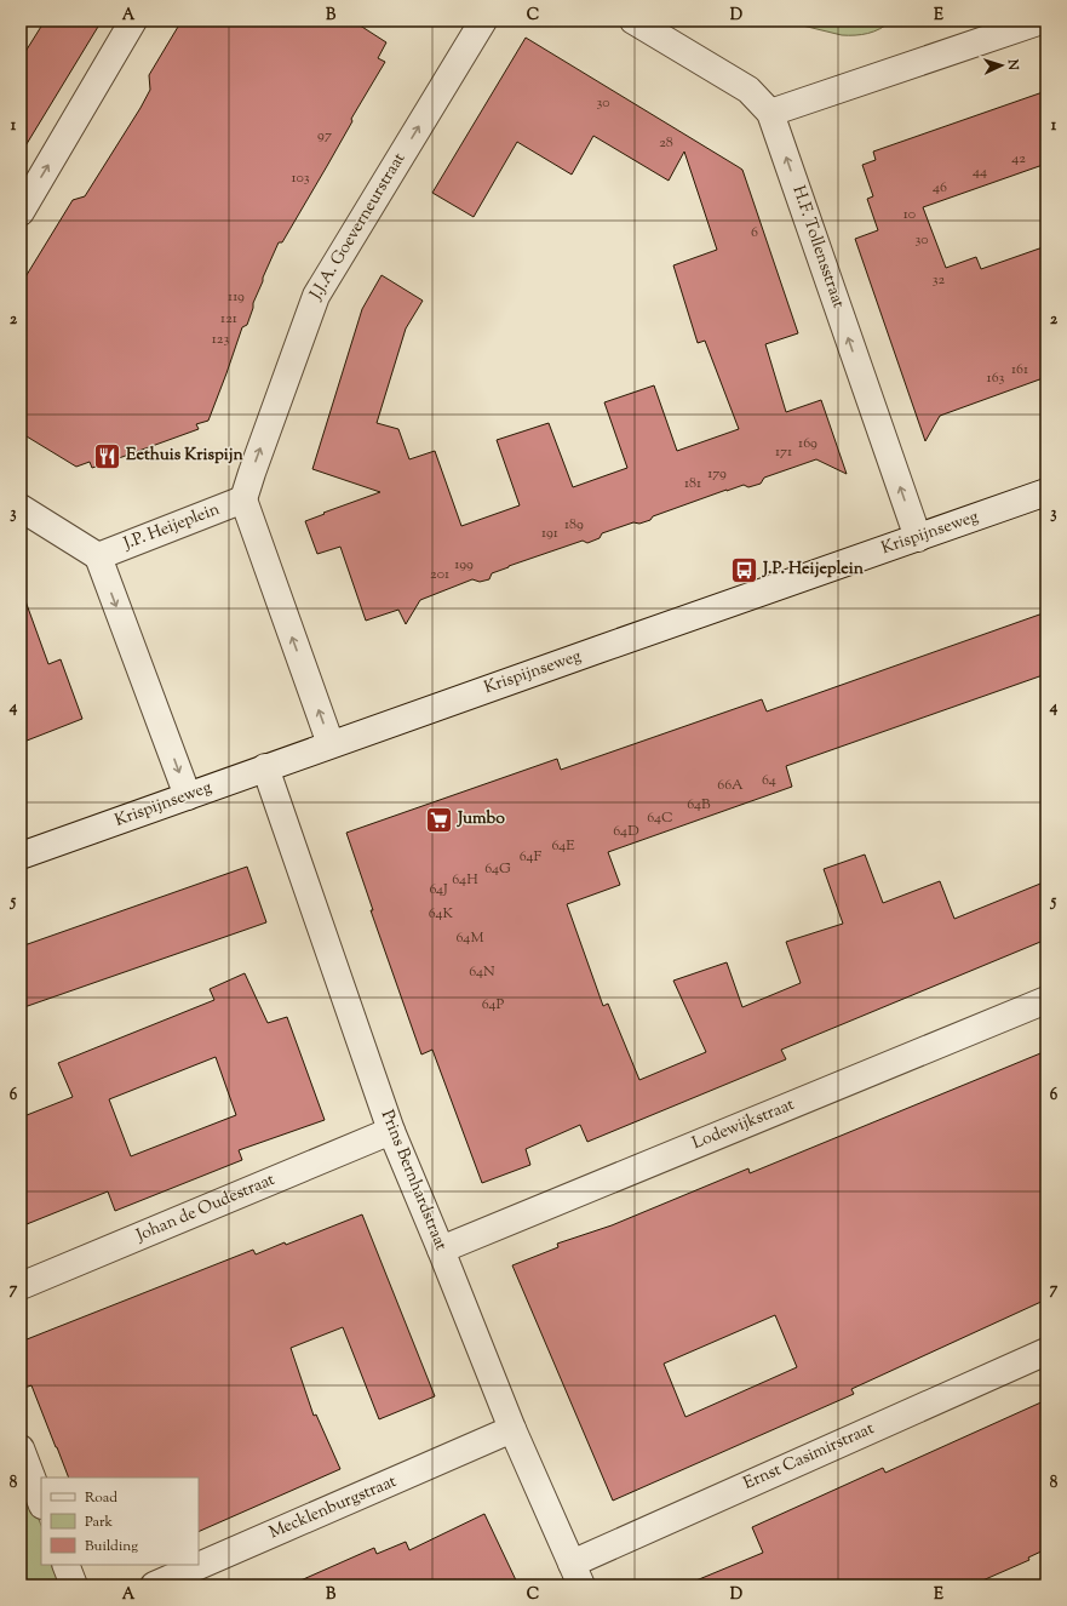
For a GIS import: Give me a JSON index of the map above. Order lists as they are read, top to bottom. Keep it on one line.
{"streets":{"street":["J.J.A. Goeverneurstraat","H.F. Tollensstraat","J.P. Heijeplein","Krispijnseweg","Lodewijkstraat","Prins Bernhardstraat","Johan de Oudestraat","Ernst Casimirstraat","Mecklenburgstraat"]},"crossings":[["J.J.A. Goeverneurstraat","J.P. Heijeplein"],["H.F. Tollensstraat","Krispijnseweg"],["Krispijnseweg","Prins Bernhardstraat"],["Lodewijkstraat","Prins Bernhardstraat"],["Prins Bernhardstraat","Johan de Oudestraat"],["Prins Bernhardstraat","Ernst Casimirstraat"],["Prins Bernhardstraat","Mecklenburgstraat"]],"one_way":["J.J.A. Goeverneurstraat","H.F. Tollensstraat"],"places":{"restaurant":["Eethuis Krispijn"],"bus stop":["J.P. Heijeplein"],"supermarket":["Jumbo"]},"house_numbers":["30","97","28","42","44","103","46","10","6","30","32","119","121","123","161","163","169","171","179","181","189","191","199","201","64","66A","64B","64C","64D","64E","64F","64G","64H","64J","64K","64M","64N","64P"],"legend":["Road","Park","Building"],"north":"right","grid":{"columns":["A","B","C","D","E"],"rows":["1","2","3","4","5","6","7","8"]}}
